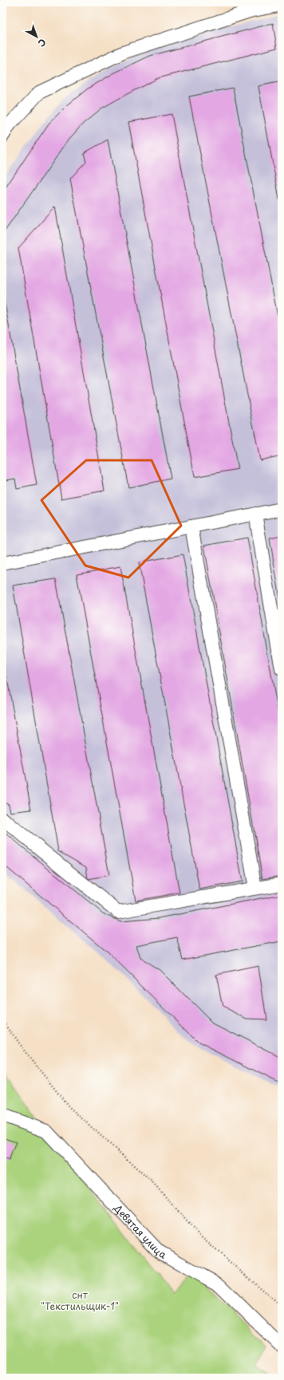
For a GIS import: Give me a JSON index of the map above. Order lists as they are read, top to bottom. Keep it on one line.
{"streets":{"lane":["Девятая улица"]},"parks":["снт \"Текстильщик-1\""],"north":"bottom right"}
